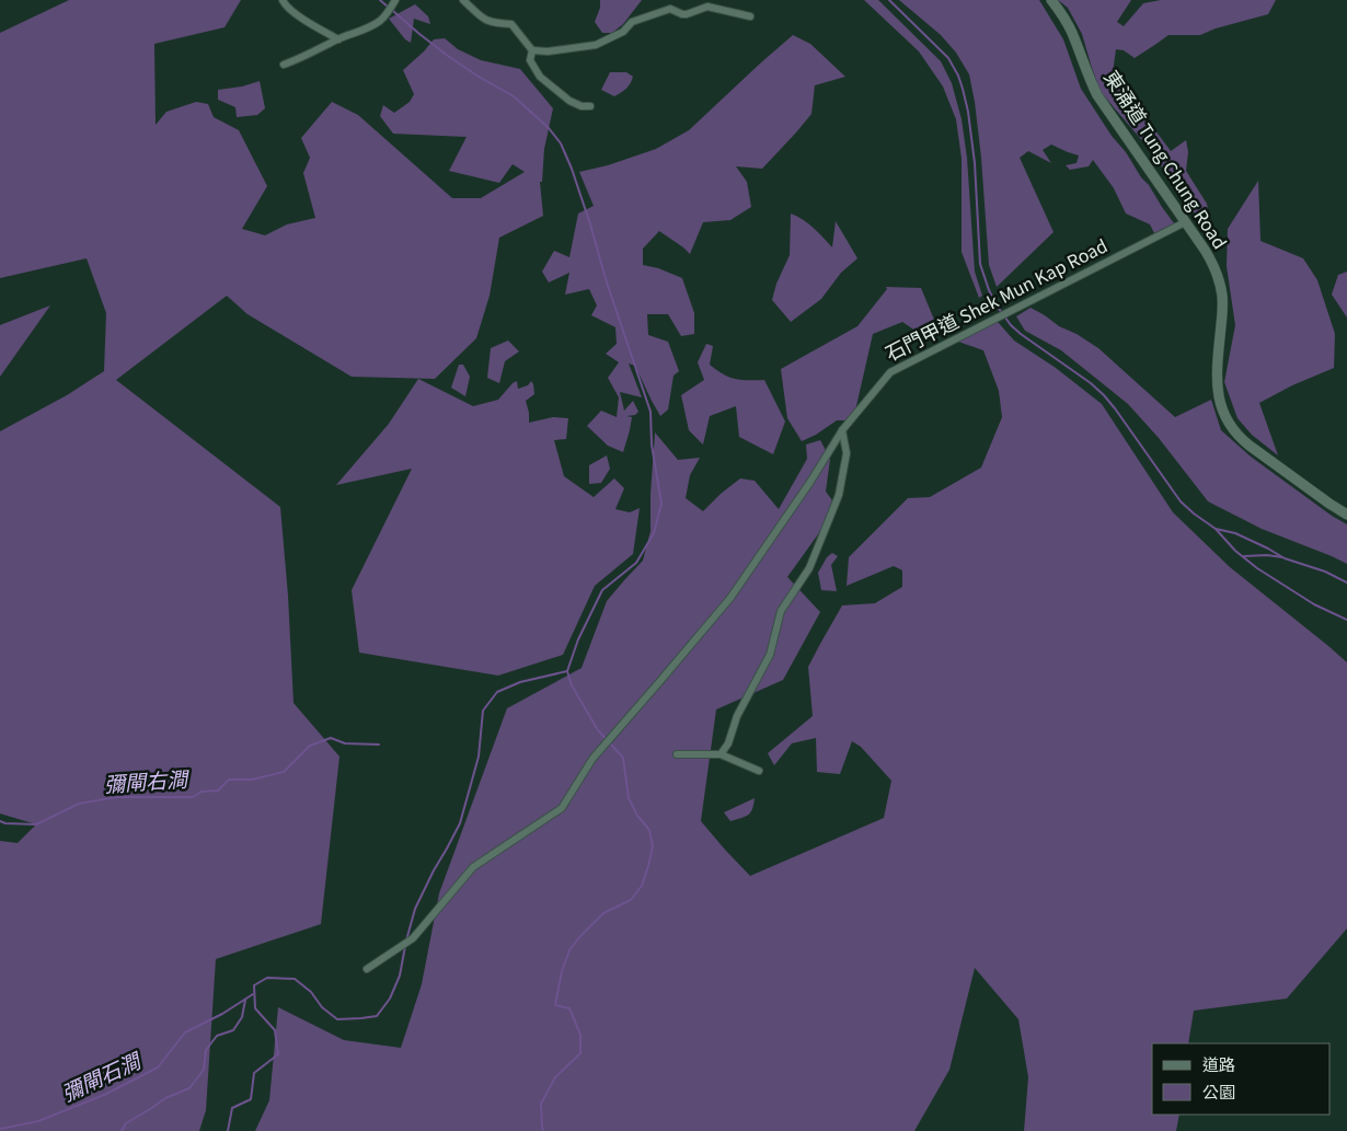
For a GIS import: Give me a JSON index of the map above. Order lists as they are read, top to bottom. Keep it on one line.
{"streets":{"main road":["東涌道 Tung Chung Road"],"street":["石門甲道 Shek Mun Kap Road"]},"crossings":[["東涌道 Tung Chung Road","石門甲道 Shek Mun Kap Road"]],"water":["彌閘右澗","彌閘石澗"],"legend":["道路","公園"]}
